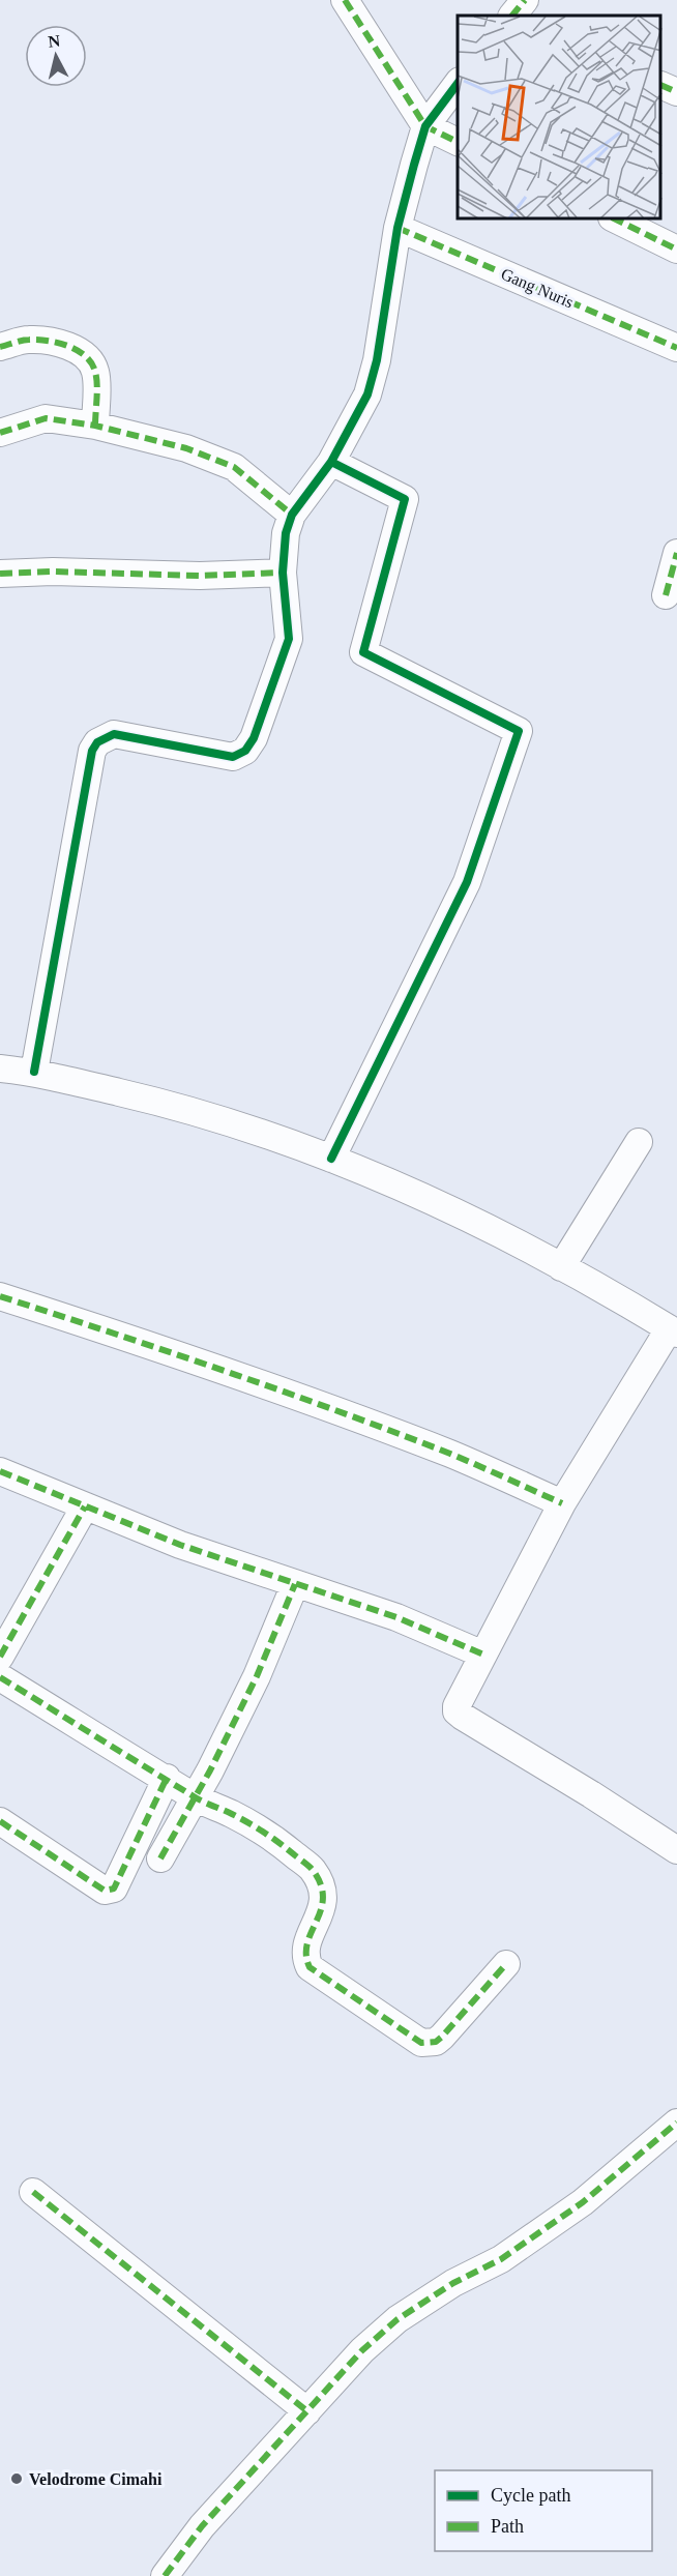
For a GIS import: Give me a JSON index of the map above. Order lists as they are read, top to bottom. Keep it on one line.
{"streets":{"street":["Gang Nuris"]},"places":["Velodrome Cimahi"],"legend":["Cycle path","Path"],"north":"top"}
